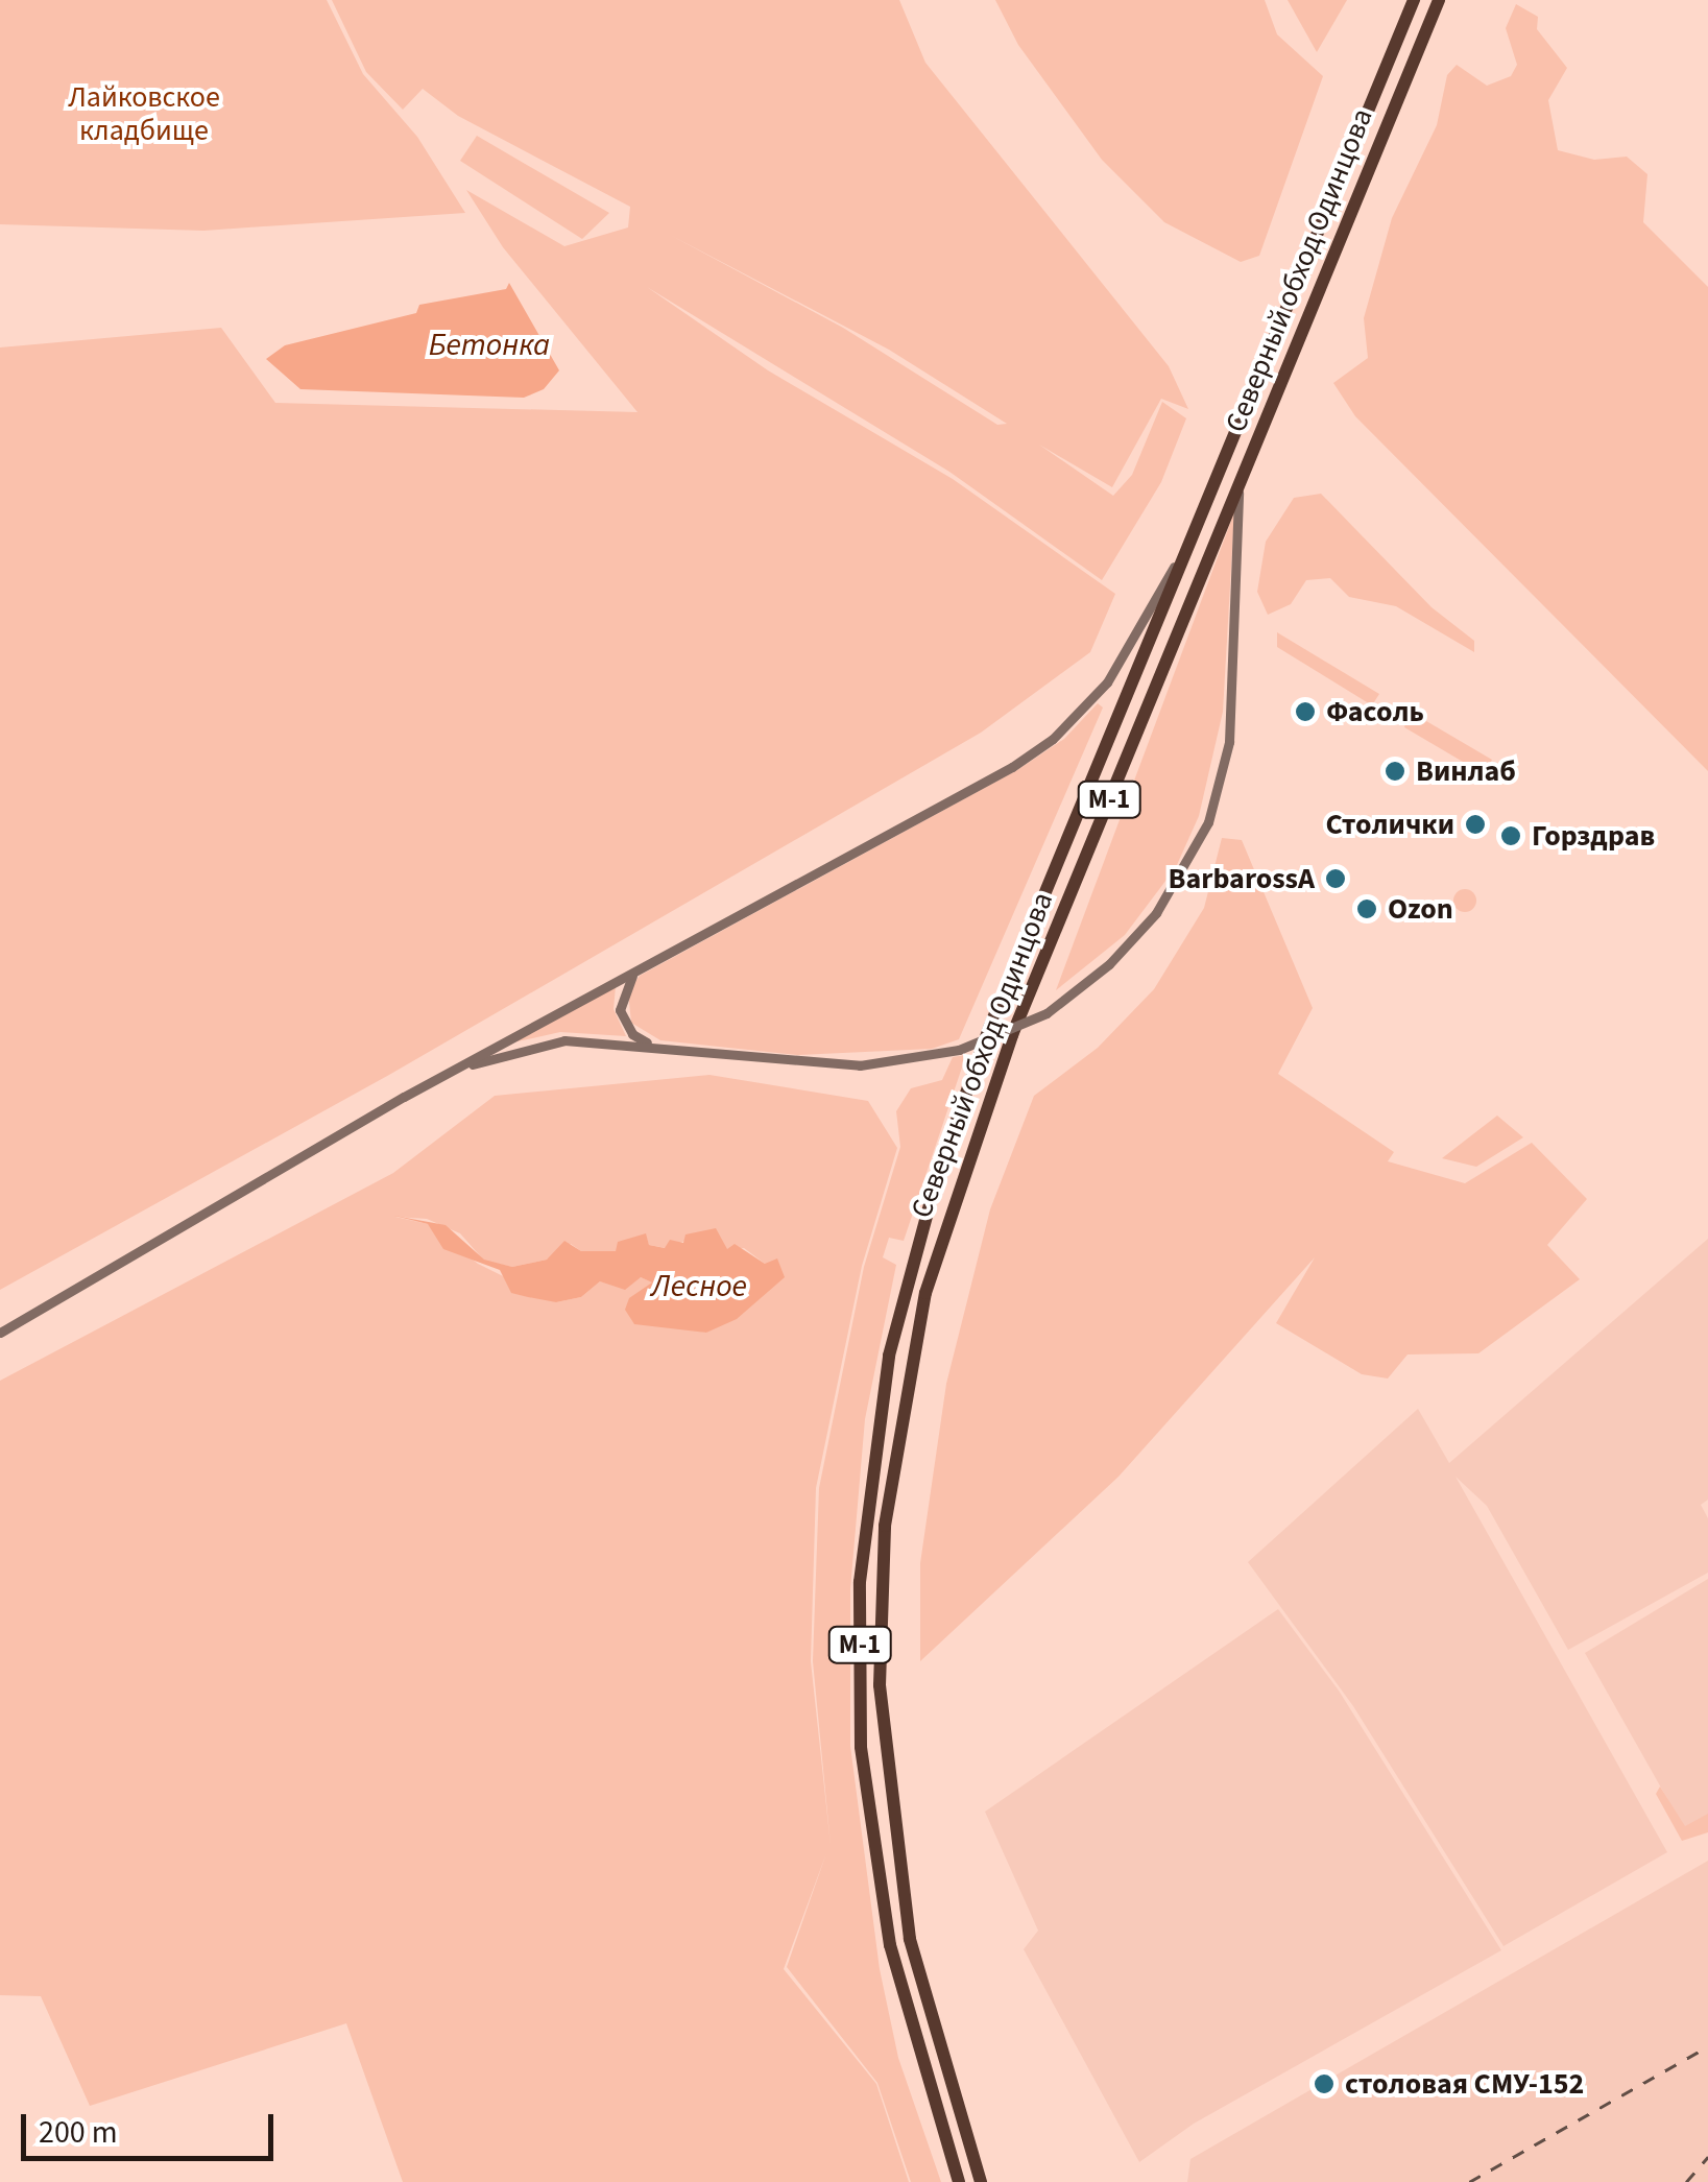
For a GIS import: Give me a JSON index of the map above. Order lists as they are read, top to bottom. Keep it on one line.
{"streets":{"highway":["Северный обход Одинцова","М-1"]},"crossings":[["Северный обход Одинцова","М-1"]],"water":["Бетонка","Лесное"],"parks":["Лайковское кладбище"],"places":["Фасоль","Винлаб","Столички","Горздрав","BarbarossA","Ozon","столовая СМУ-152"],"scale_bar":"200 m"}
